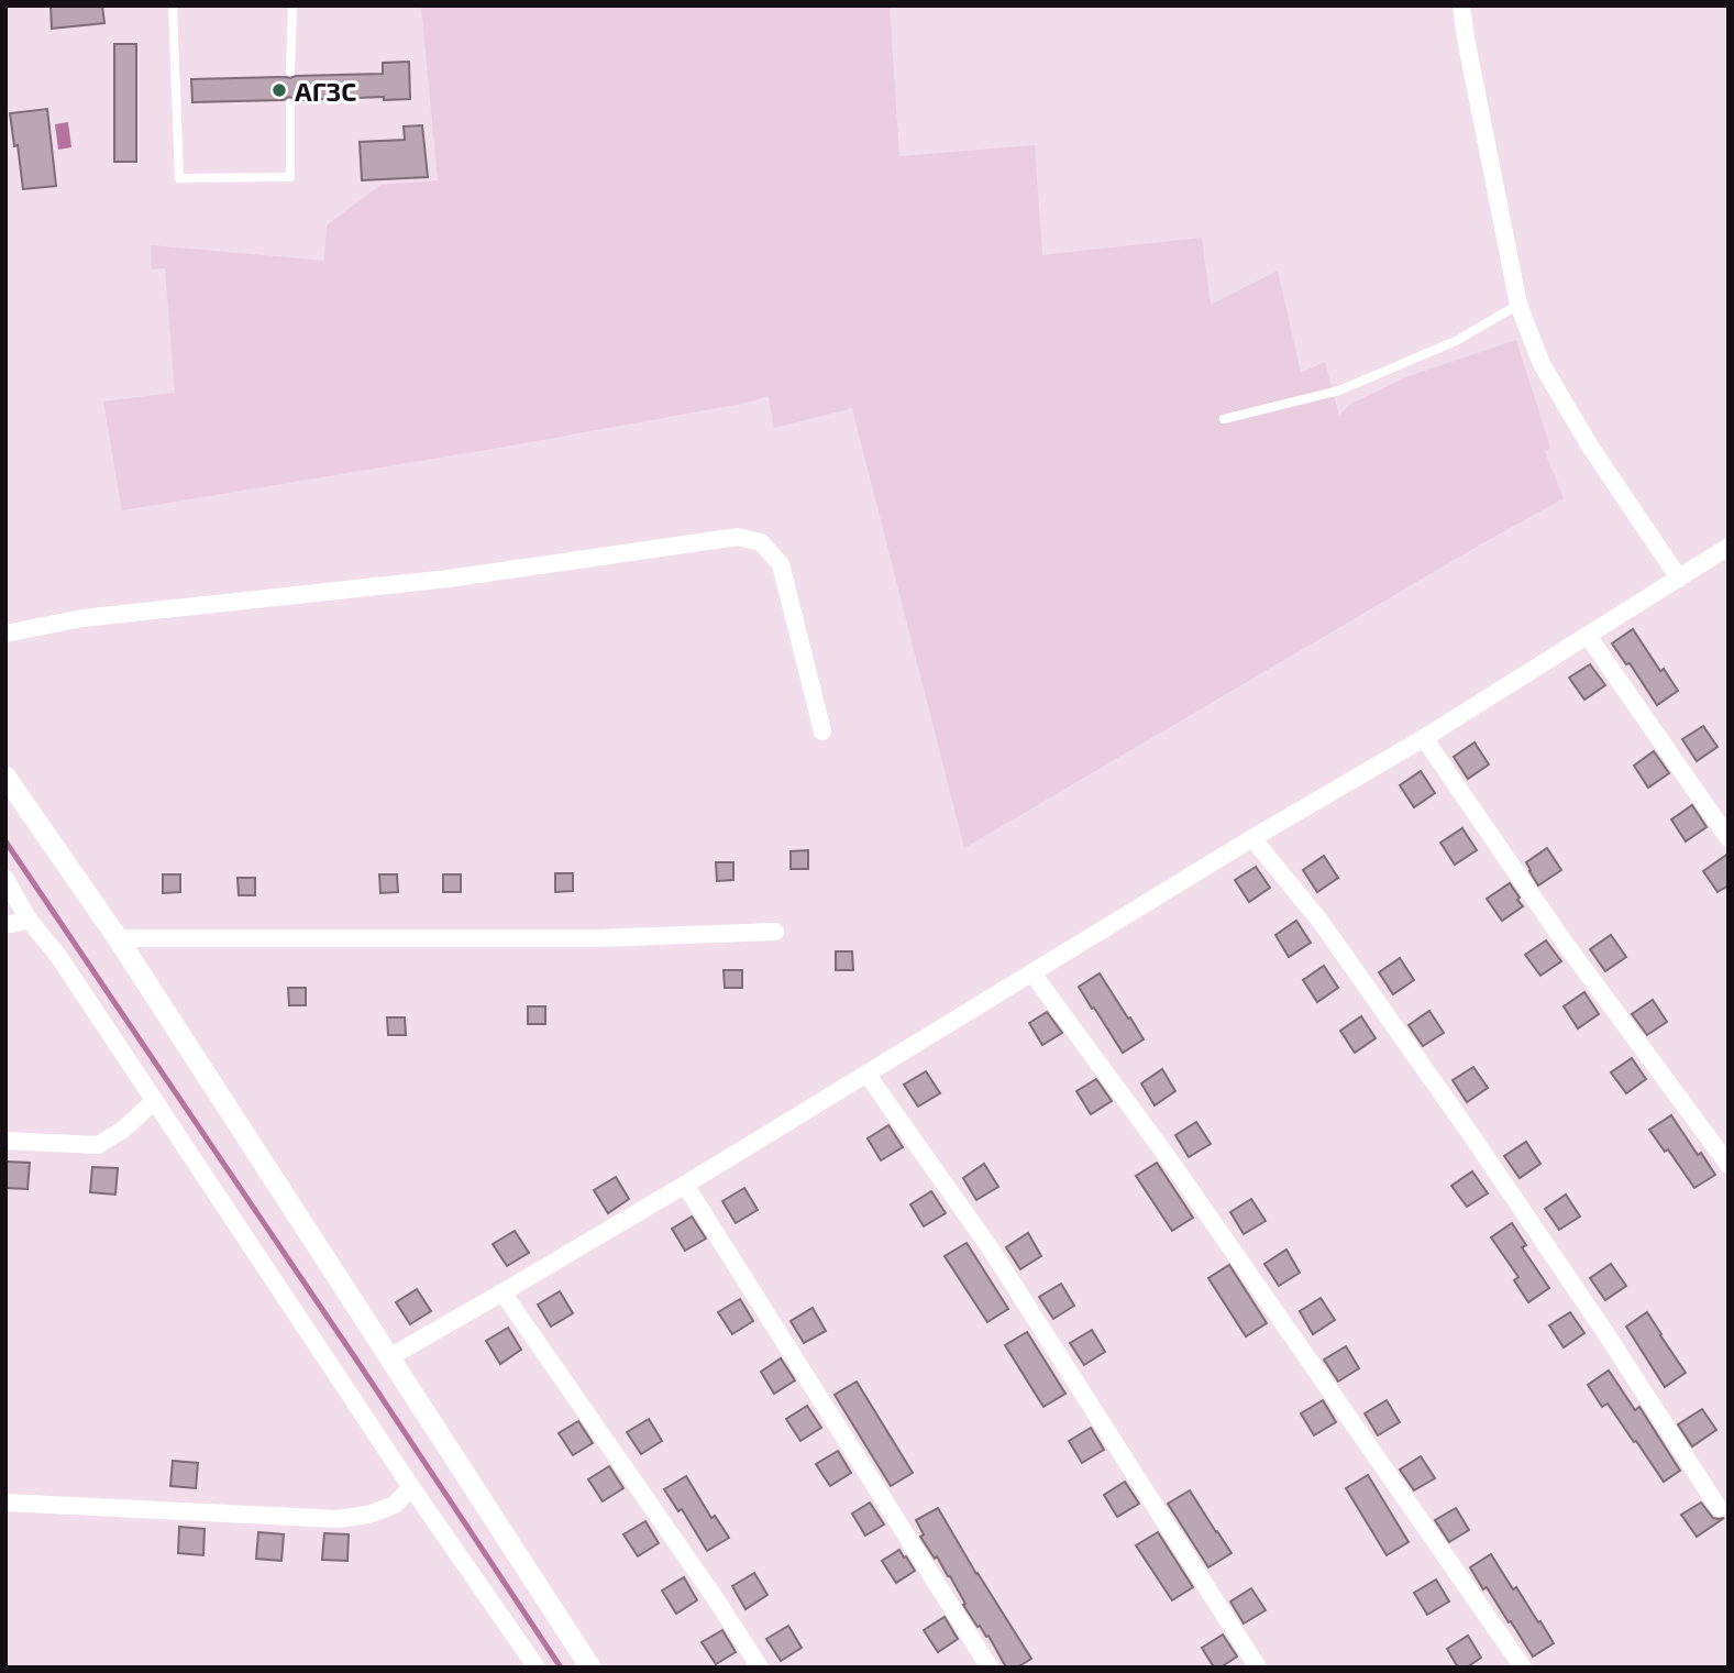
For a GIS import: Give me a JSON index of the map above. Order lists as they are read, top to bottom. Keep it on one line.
{"places":["АГЗС"]}
